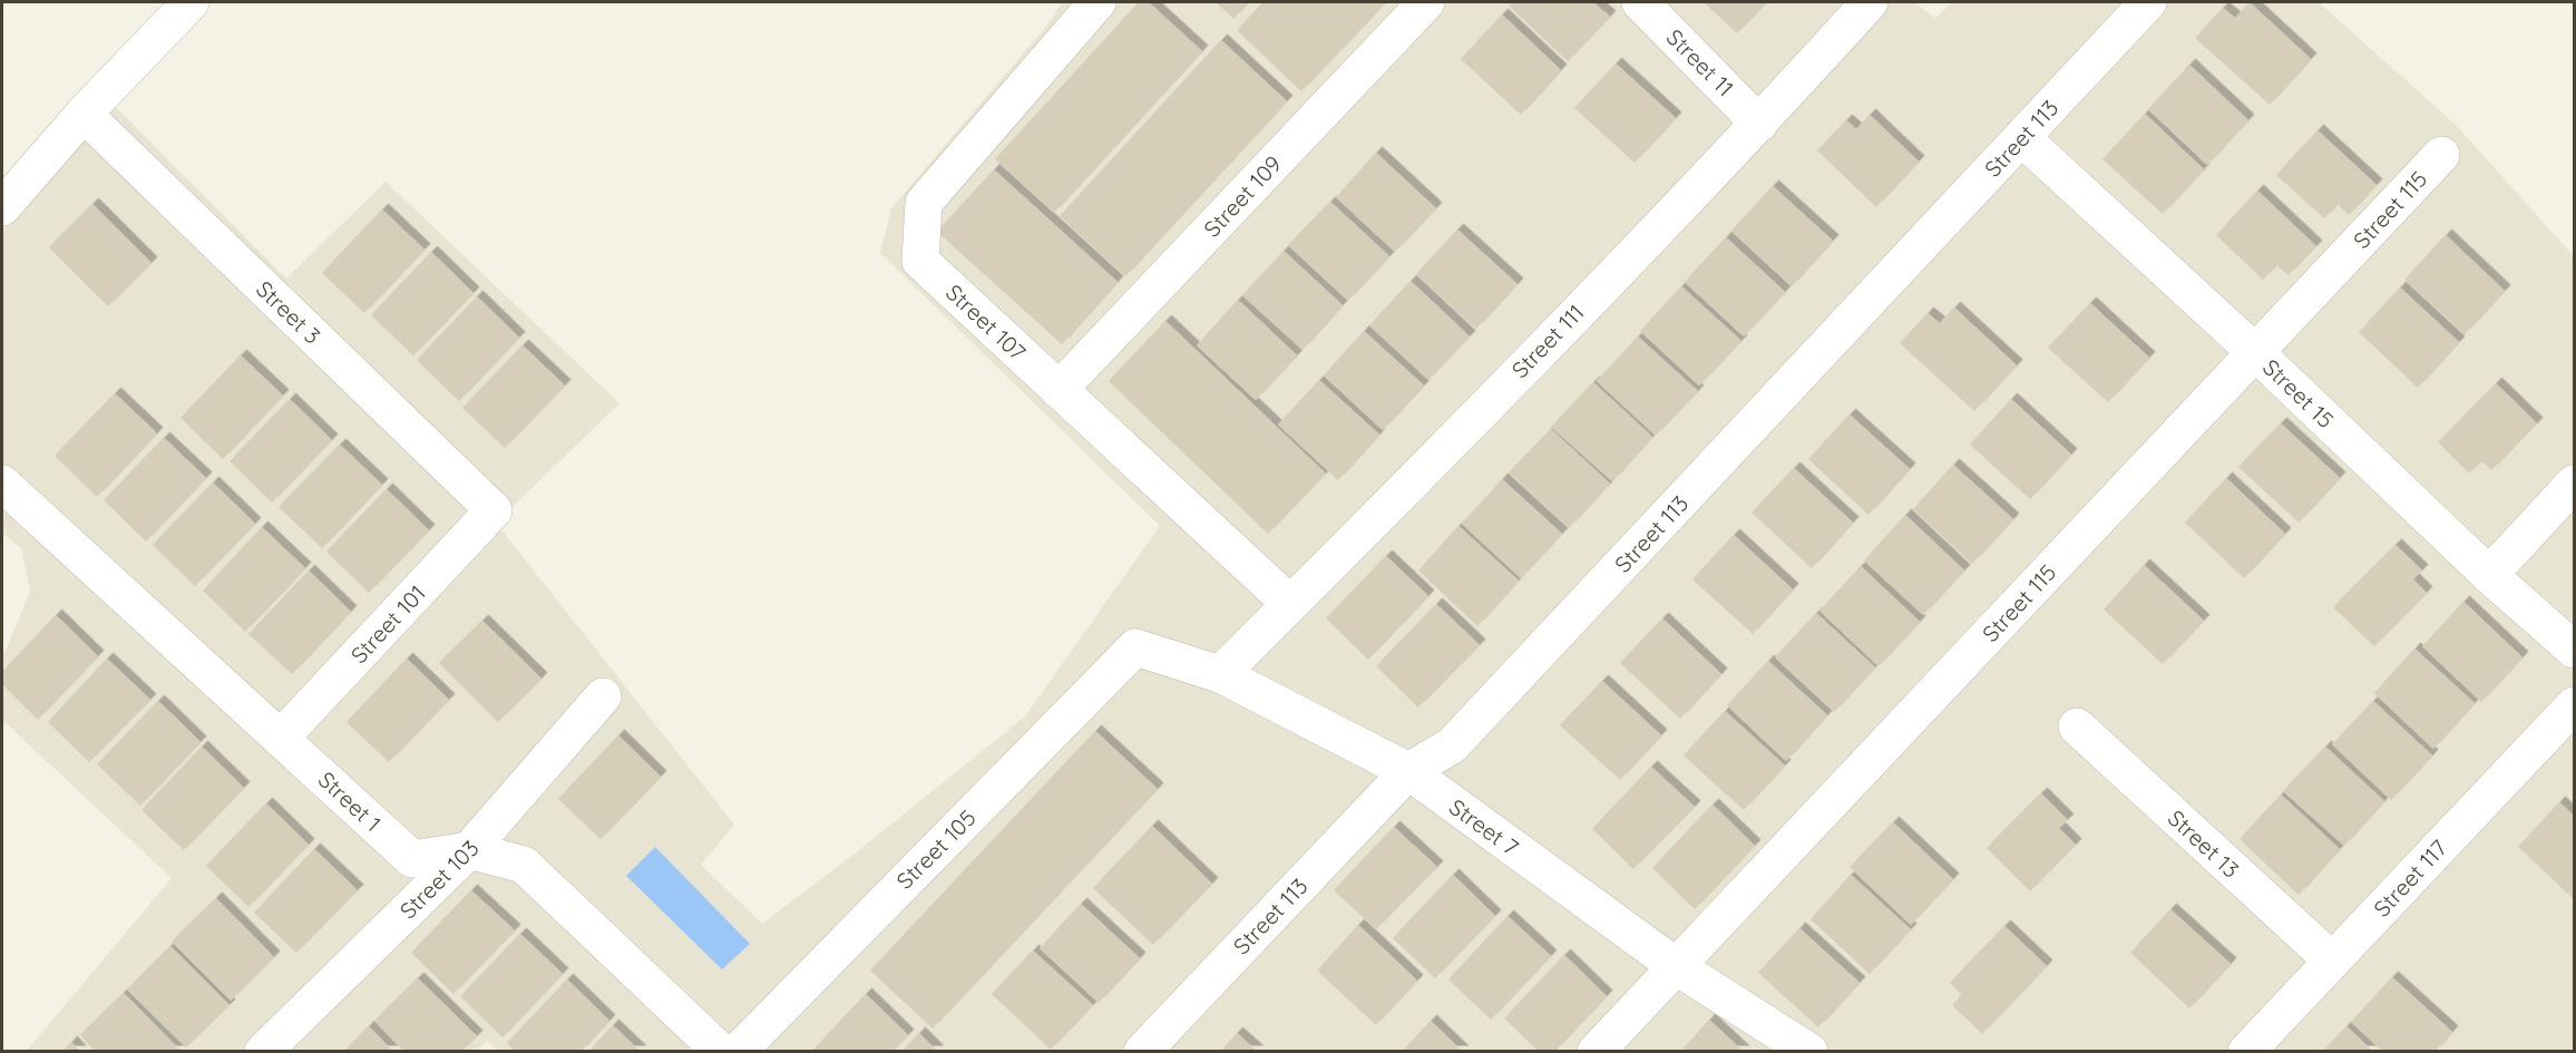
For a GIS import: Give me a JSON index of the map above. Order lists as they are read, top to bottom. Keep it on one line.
{"streets":{"street":["Street 11","Street 113","Street 109","Street 115","Street 3","Street 107","Street 111","Street 15","Street 101","Street 1","Street 7","Street 13","Street 105","Street 117","Street 103"]},"crossings":[["Street 11","Street 111"],["Street 113","Street 15"],["Street 113","Street 7"],["Street 109","Street 107"],["Street 115","Street 15"],["Street 115","Street 7"],["Street 3","Street 101"],["Street 107","Street 111"],["Street 111","Street 7"],["Street 101","Street 1"],["Street 1","Street 103"],["Street 7","Street 105"],["Street 13","Street 117"]]}
